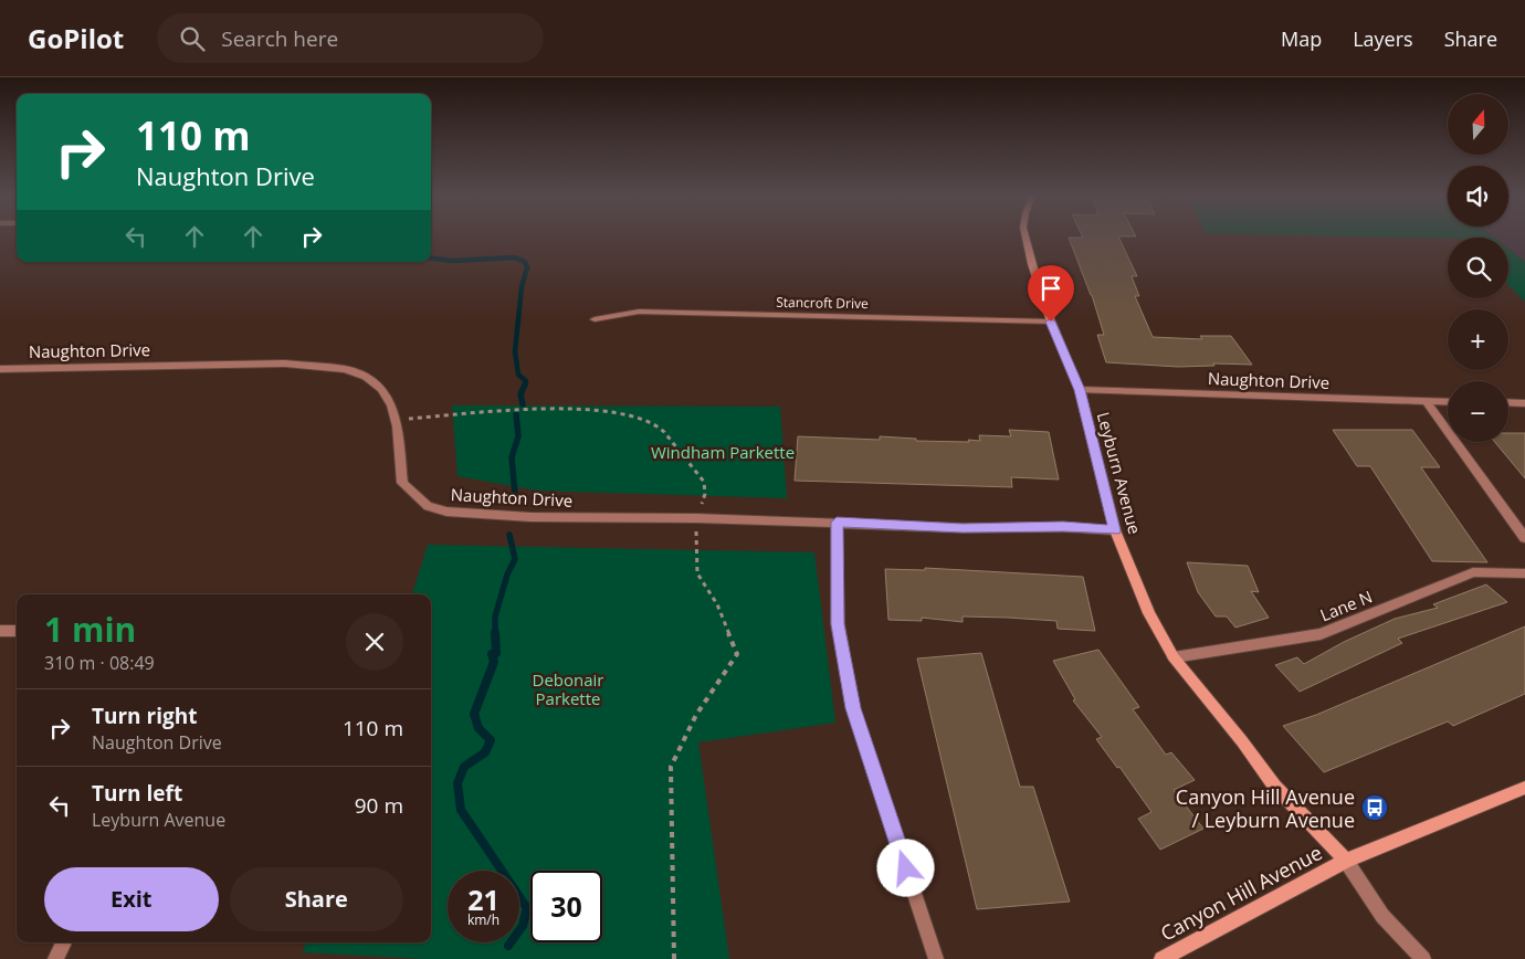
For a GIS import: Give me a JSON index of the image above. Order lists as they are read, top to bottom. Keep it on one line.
{"streets":{"street":["Stancroft Drive","Naughton Drive","Leyburn Avenue","Lane N","Canyon Hill Avenue"]},"crossings":[["Stancroft Drive","Leyburn Avenue"],["Naughton Drive","Leyburn Avenue"],["Leyburn Avenue","Lane N"],["Leyburn Avenue","Canyon Hill Avenue"]],"parks":["Windham Parkette","Debonair Parkette"],"places":{"bus stop":["Canyon Hill Avenue / Leyburn Avenue"]},"north":"top","page":{"header":"GoPilot","search":"Search here","nav":["Map","Layers","Share"],"map_buttons":["+","−"],"turn":["110 m","Naughton Drive"],"heading":["1 min","310 m · 08:49"],"list":[{"name":"Turn right","note":"Naughton Drive","value":"110 m"},{"name":"Turn left","note":"Leyburn Avenue","value":"90 m"}],"buttons":["Exit","Share"],"speed":"21 km/h","limit":"30"}}
